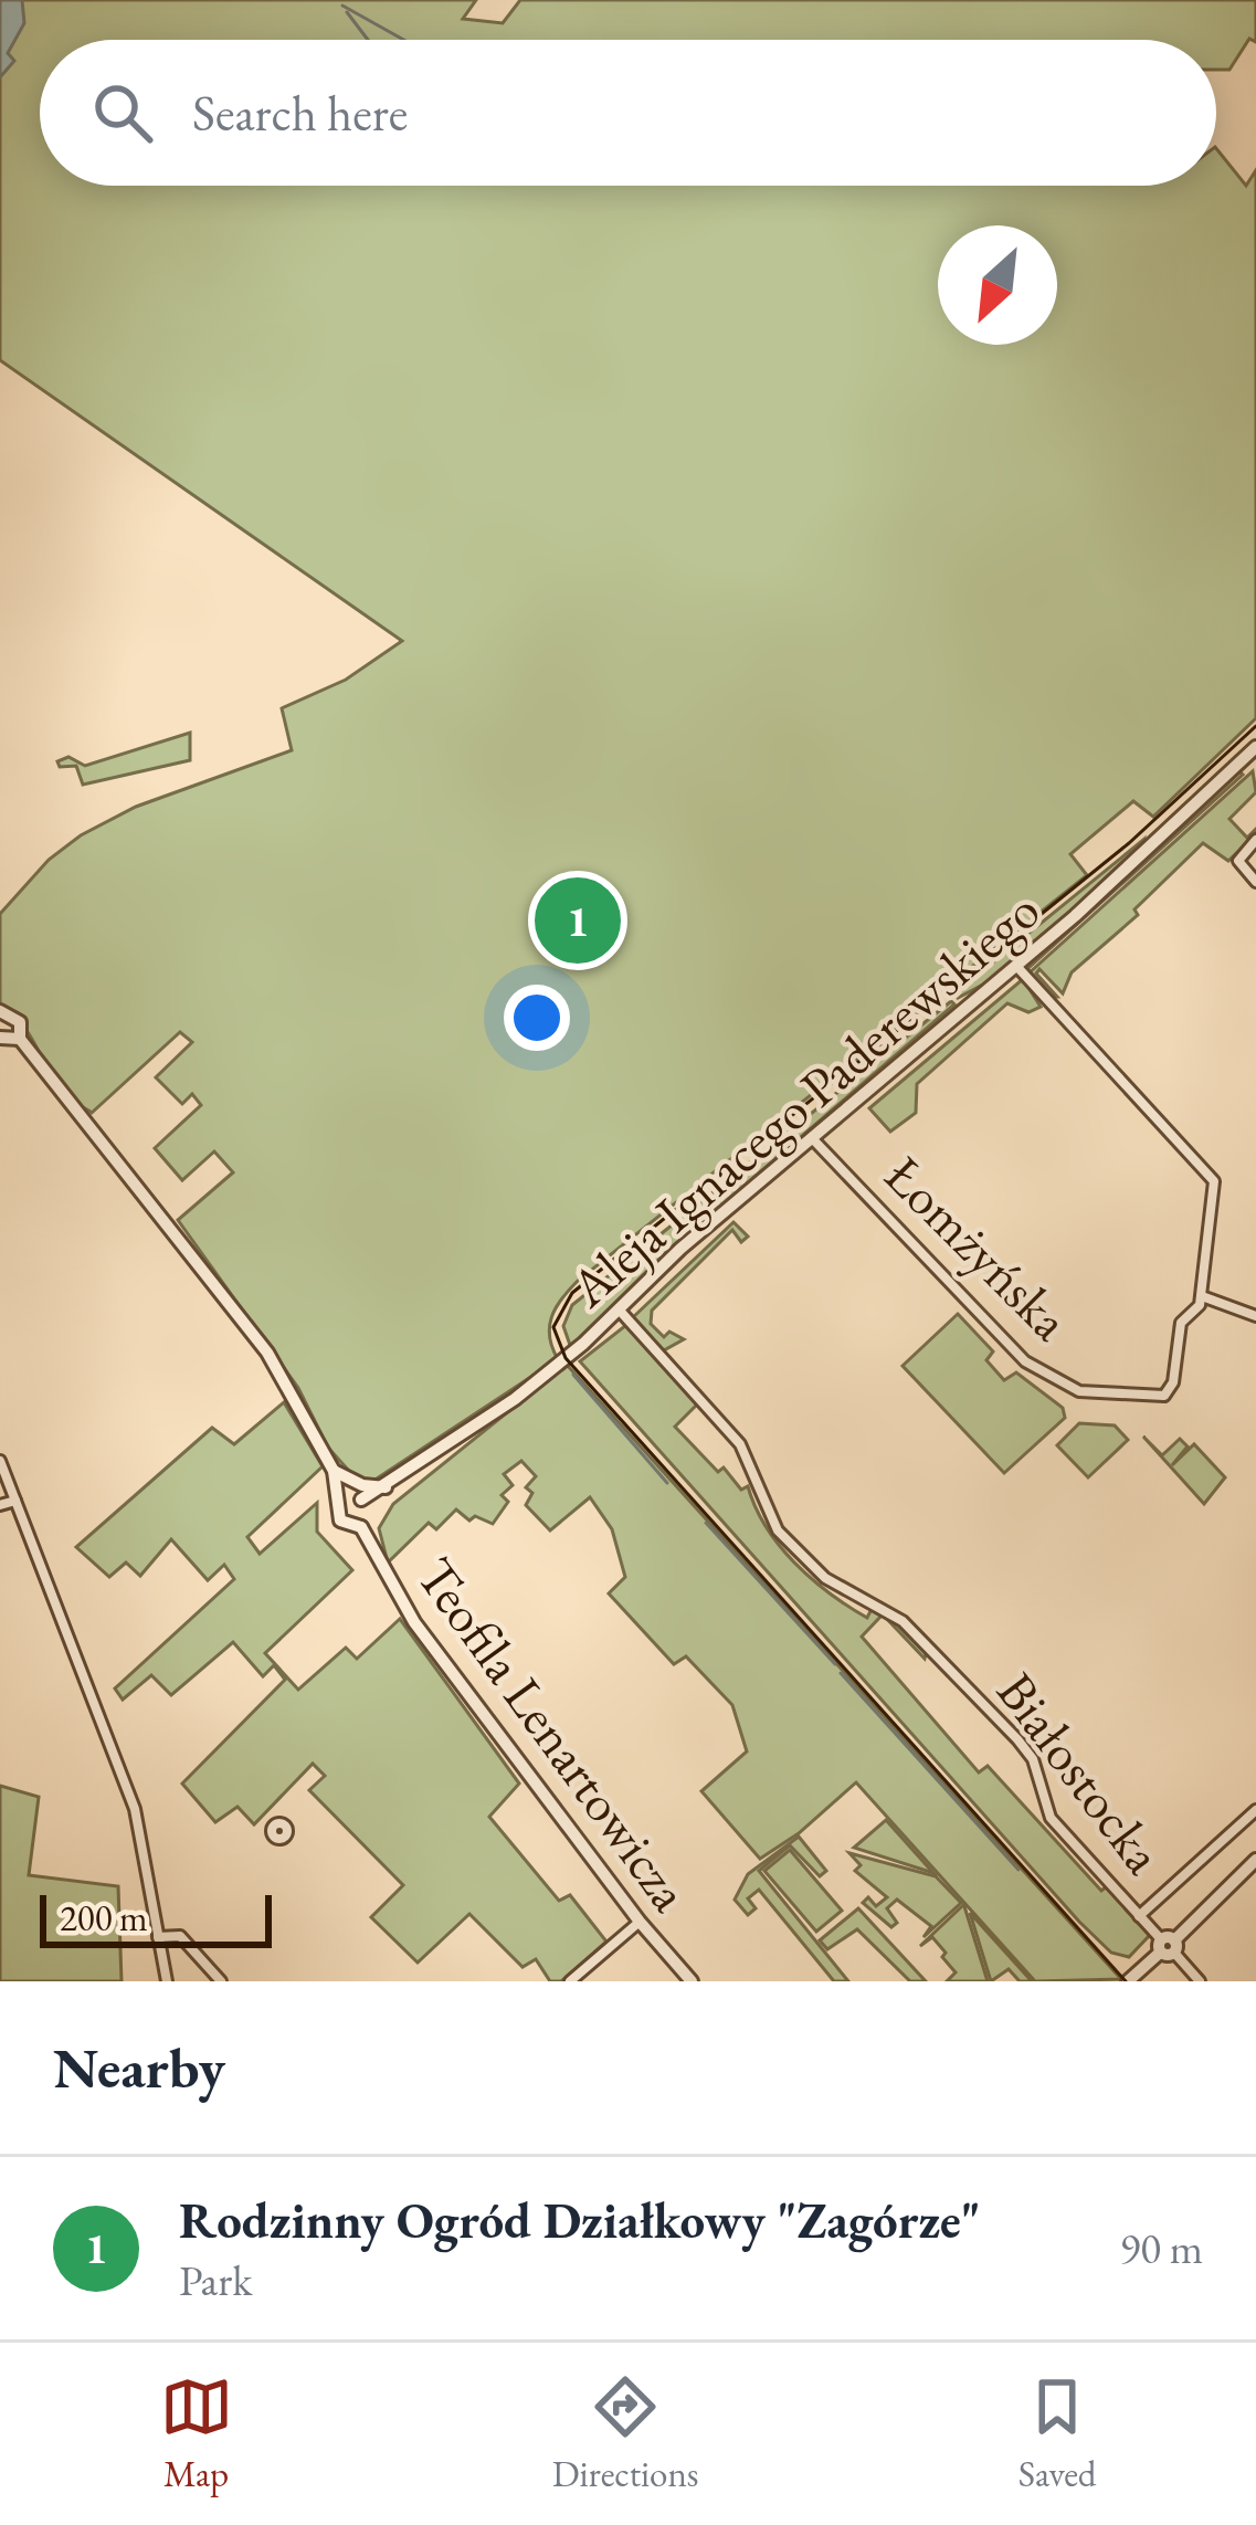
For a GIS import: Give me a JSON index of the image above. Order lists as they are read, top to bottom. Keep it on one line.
{"streets":{"street":["Aleja Ignacego Paderewskiego","Łomżyńska","Teofila Lenartowicza","Białostocka"]},"crossings":[["Aleja Ignacego Paderewskiego","Łomżyńska"],["Aleja Ignacego Paderewskiego","Białostocka"]],"scale_bar":"200 m","north":"bottom left","page":{"search":"Search here","pins":"1","scale":"200 m","heading":"Nearby","list":[{"mark":"1","name":"Rodzinny Ogród Działkowy \"Zagórze\"","note":"Park","value":"90 m"}],"nav":["Map","Directions","Saved"]}}
